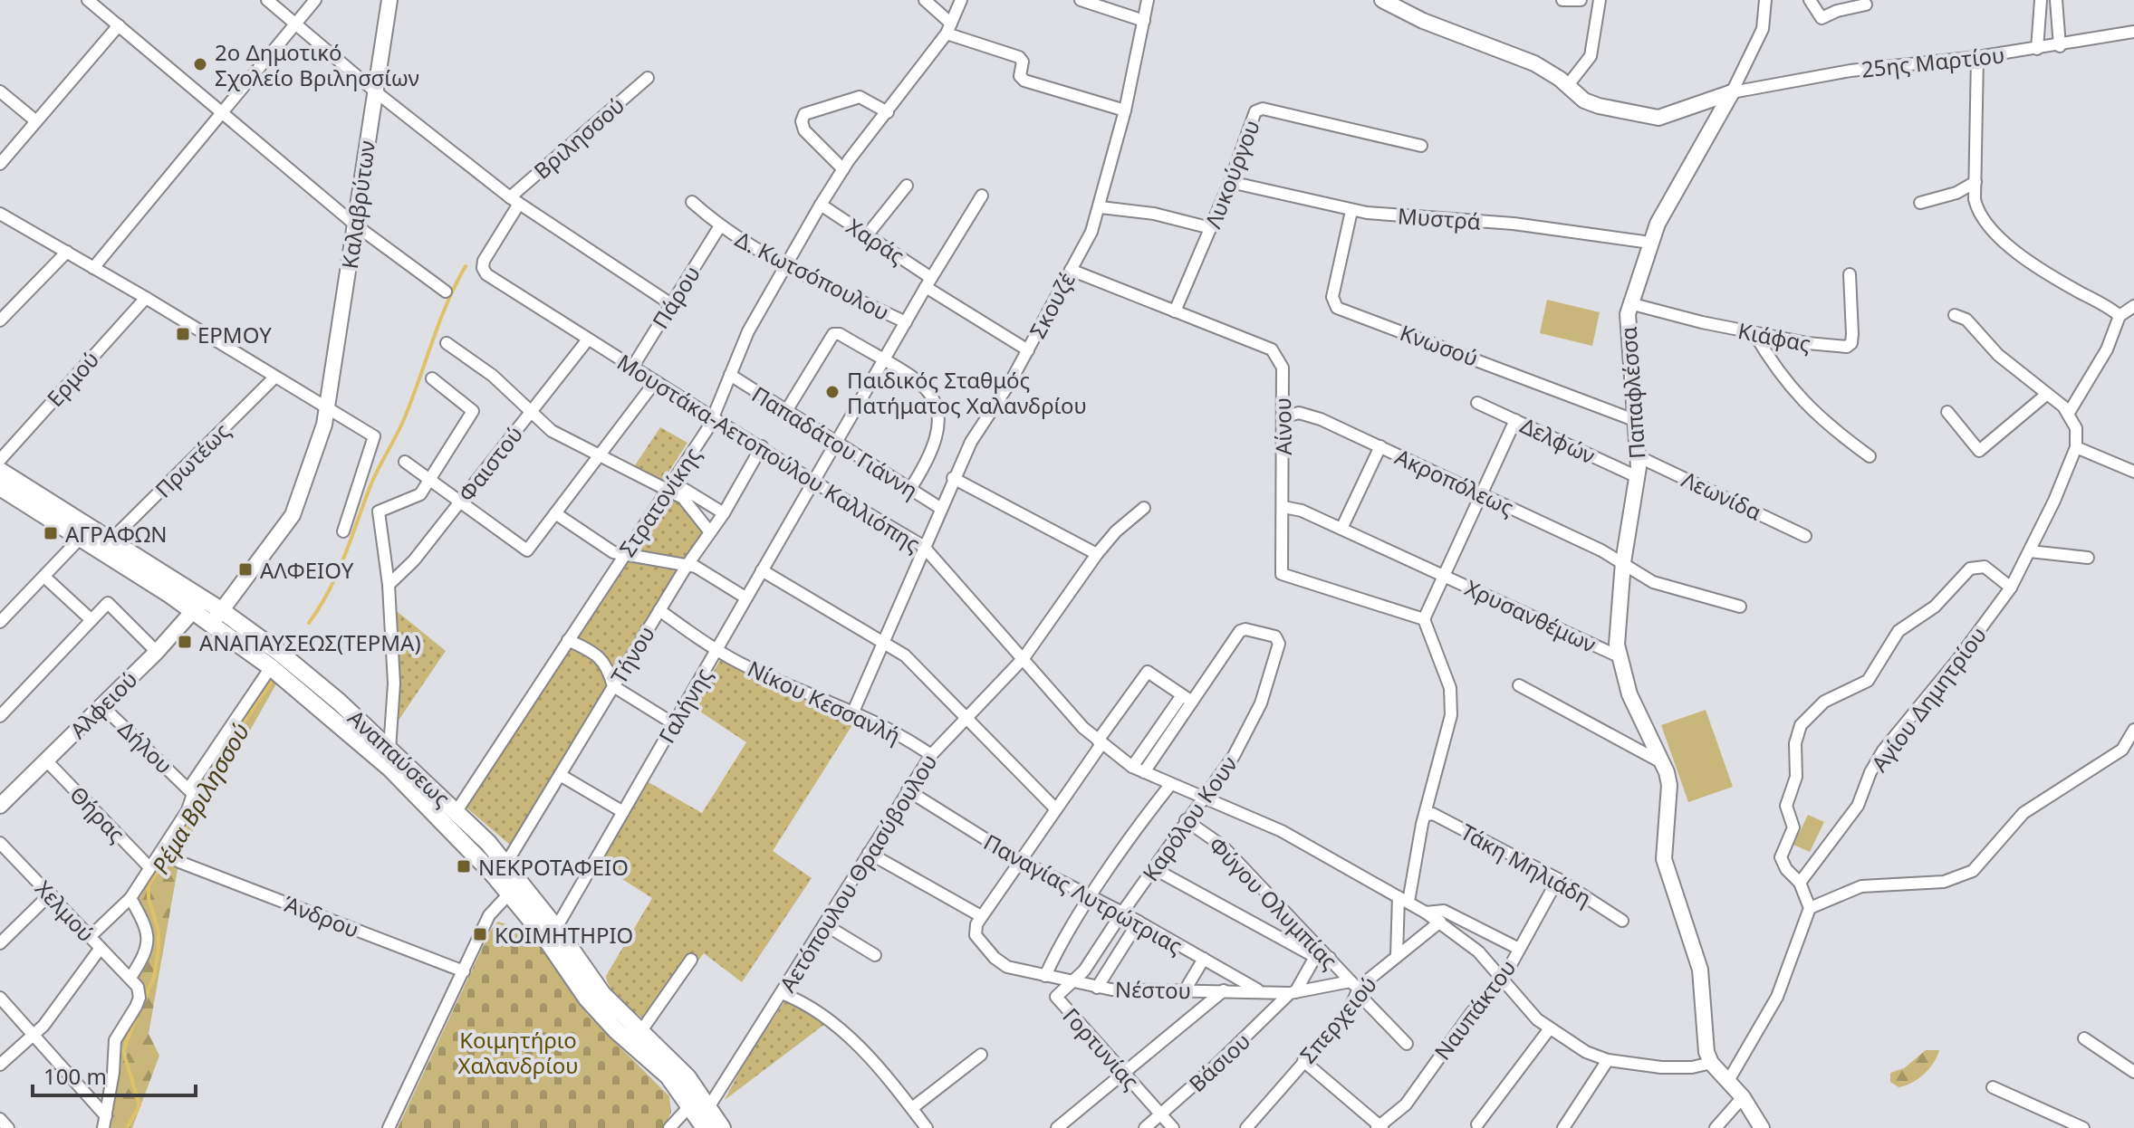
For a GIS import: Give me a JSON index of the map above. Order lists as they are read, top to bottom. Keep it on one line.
{"streets":{"main road":["Αναπαύσεως"],"street":["25ης Μαρτίου","Βριλησσού","Λυκούργου","Καλαβρύτων","Μυστρά","Χαράς","Δ. Κωτσόπουλου","Πάρου","Σκουζέ","Κιάφας","Κνωσού","Ερμού","Παπαφλέσσα","Αίνου","Δελφών","Παπαδάτου Γιάννη","Μουστάκα-Αετοπούλου Καλλιόπης","Πρωτέως","Φαιστού","Ακροπόλεως","Λεωνίδα","Στρατονίκης","Χρυσανθέμων","Τήνου","Αγίου Δημητρίου","Νίκου Κεσσανλή","Αλφειού","Γαλήνης","Δήλου","Θήρας","Καρόλου Κουν","Τάκη Μηλιάδη","Αετόπουλου Θρασύβουλου","Παναγίας Λυτρώτριας","Φύγου Ολυμπίας","Χελμού","Άνδρου","Νέστου","Ναυπάκτου","Σπερχειού","Γορτυνίας","Βάσιου"]},"crossings":[["25ης Μαρτίου","Παπαφλέσσα"],["Βριλησσού","Μουστάκα-Αετοπούλου Καλλιόπης"],["Λυκούργου","Μυστρά"],["Λυκούργου","Αίνου"],["Καλαβρύτων","Αλφειού"],["Μυστρά","Κνωσού"],["Μυστρά","Παπαφλέσσα"],["Χαράς","Σκουζέ"],["Χαράς","Στρατονίκης"],["Χαράς","Γαλήνης"],["Δ. Κωτσόπουλου","Πάρου"],["Δ. Κωτσόπουλου","Στρατονίκης"],["Δ. Κωτσόπουλου","Γαλήνης"],["Πάρου","Μουστάκα-Αετοπούλου Καλλιόπης"],["Σκουζέ","Αίνου"],["Σκουζέ","Παπαδάτου Γιάννη"],["Σκουζέ","Μουστάκα-Αετοπούλου Καλλιόπης"],["Σκουζέ","Νίκου Κεσσανλή"],["Κιάφας","Παπαφλέσσα"],["Κνωσού","Παπαφλέσσα"],["Παπαφλέσσα","Δελφών"],["Παπαφλέσσα","Μουστάκα-Αετοπούλου Καλλιόπης"],["Παπαφλέσσα","Ακροπόλεως"],["Παπαφλέσσα","Λεωνίδα"],["Παπαφλέσσα","Χρυσανθέμων"],["Αίνου","Ακροπόλεως"],["Αίνου","Χρυσανθέμων"],["Παπαδάτου Γιάννη","Στρατονίκης"],["Παπαδάτου Γιάννη","Γαλήνης"],["Μουστάκα-Αετοπούλου Καλλιόπης","Φαιστού"],["Μουστάκα-Αετοπούλου Καλλιόπης","Στρατονίκης"],["Μουστάκα-Αετοπούλου Καλλιόπης","Τήνου"],["Μουστάκα-Αετοπούλου Καλλιόπης","Γαλήνης"],["Μουστάκα-Αετοπούλου Καλλιόπης","Καρόλου Κουν"],["Μουστάκα-Αετοπούλου Καλλιόπης","Αετόπουλου Θρασύβουλου"],["Μουστάκα-Αετοπούλου Καλλιόπης","Ναυπάκτου"],["Μουστάκα-Αετοπούλου Καλλιόπης","Σπερχειού"],["Πρωτέως","Αναπαύσεως"],["Στρατονίκης","Αναπαύσεως"],["Τήνου","Νίκου Κεσσανλή"],["Τήνου","Αναπαύσεως"],["Νίκου Κεσσανλή","Γαλήνης"],["Νίκου Κεσσανλή","Αετόπουλου Θρασύβουλου"],["Αλφειού","Δήλου"],["Αλφειού","Αναπαύσεως"],["Αλφειού","Θήρας"],["Γαλήνης","Αναπαύσεως"],["Αναπαύσεως","Αετόπουλου Θρασύβουλου"],["Καρόλου Κουν","Παναγίας Λυτρώτριας"],["Καρόλου Κουν","Φύγου Ολυμπίας"],["Καρόλου Κουν","Νέστου"],["Καρόλου Κουν","Γορτυνίας"],["Τάκη Μηλιάδη","Ναυπάκτου"],["Αετόπουλου Θρασύβουλου","Παναγίας Λυτρώτριας"],["Παναγίας Λυτρώτριας","Νέστου"],["Φύγου Ολυμπίας","Νέστου"],["Φύγου Ολυμπίας","Σπερχειού"],["Νέστου","Σπερχειού"],["Νέστου","Γορτυνίας"],["Νέστου","Βάσιου"],["Γορτυνίας","Βάσιου"]],"water":["Ρέμα Βριλησσού"],"parks":["Κοιμητήριο Χαλανδρίου"],"places":{"other":["2ο Δημοτικό Σχολείο Βριλησσίων","Παιδικός Σταθμός Πατήματος Χαλανδρίου"],"transit":["ΕΡΜΟΥ","ΑΓΡΑΦΩΝ","ΑΛΦΕΙΟΥ","ΑΝΑΠΑΥΣΕΩΣ(ΤΕΡΜΑ)","ΝΕΚΡΟΤΑΦΕΙΟ","ΚΟΙΜΗΤΗΡΙΟ"]},"scale_bar":"100 m"}
